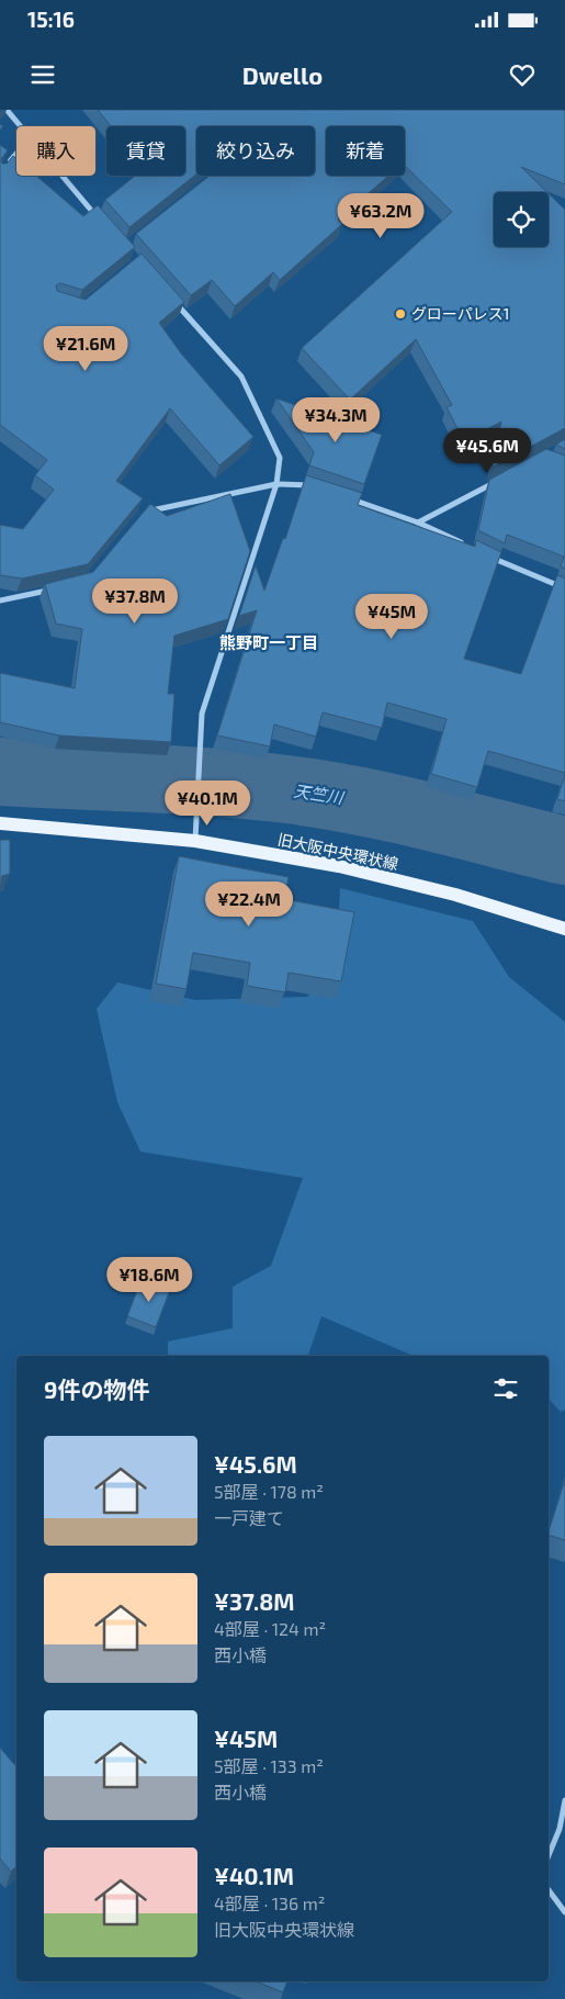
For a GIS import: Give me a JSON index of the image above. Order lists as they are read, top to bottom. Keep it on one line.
{"streets":{"main road":["旧大阪中央環状線"]},"districts":["熊野町一丁目"],"water":["天竺川"],"places":["グローパレス1"],"page":{"status":"15:16","header":"Dwello","chip":["購入","賃貸","絞り込み","新着"],"price":["¥63.2M","¥21.6M","¥34.3M","¥45.6M","¥37.8M","¥45M","¥40.1M","¥22.4M","¥18.6M"],"heading":"9件の物件","list":[{"name":"¥45.6M","note":"5部屋 · 178 m² · 一戸建て"},{"name":"¥37.8M","note":"4部屋 · 124 m² · 西小橋"},{"name":"¥45M","note":"5部屋 · 133 m² · 西小橋"},{"name":"¥40.1M","note":"4部屋 · 136 m² · 旧大阪中央環状線"}]}}
